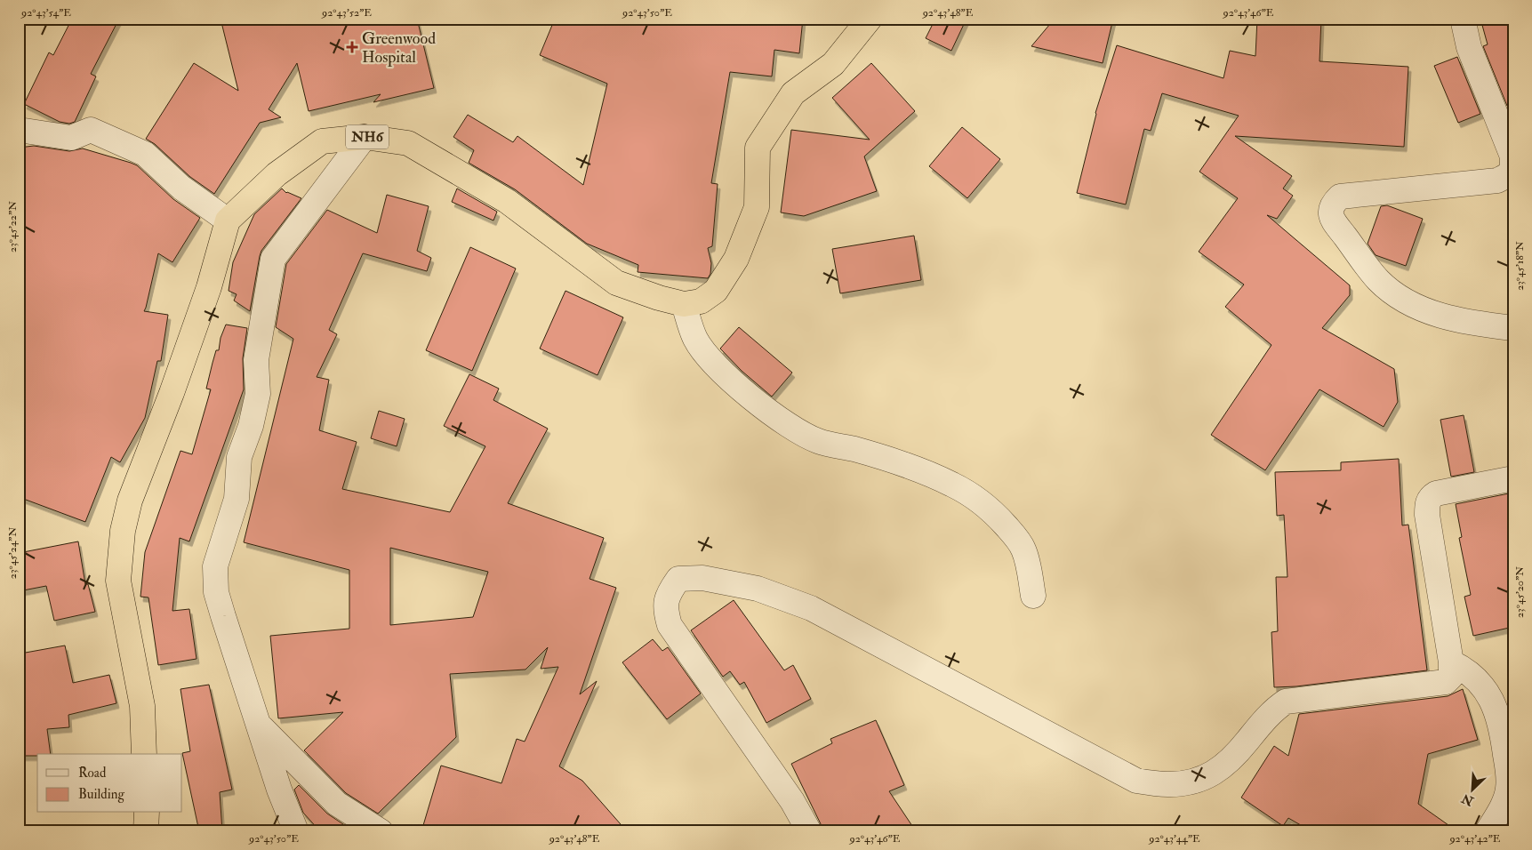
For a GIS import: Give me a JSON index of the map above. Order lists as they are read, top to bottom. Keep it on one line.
{"streets":{"highway":["NH6"]},"places":{"health":["Greenwood Hospital"]},"legend":["Road","Building"],"north":"bottom left","coordinates":["92°43'54\"E","92°43'52\"E","92°43'50\"E","92°43'48\"E","92°43'46\"E","23°45'22\"N","23°45'18\"N","23°45'24\"N","23°45'20\"N","92°43'44\"E","92°43'42\"E"]}
